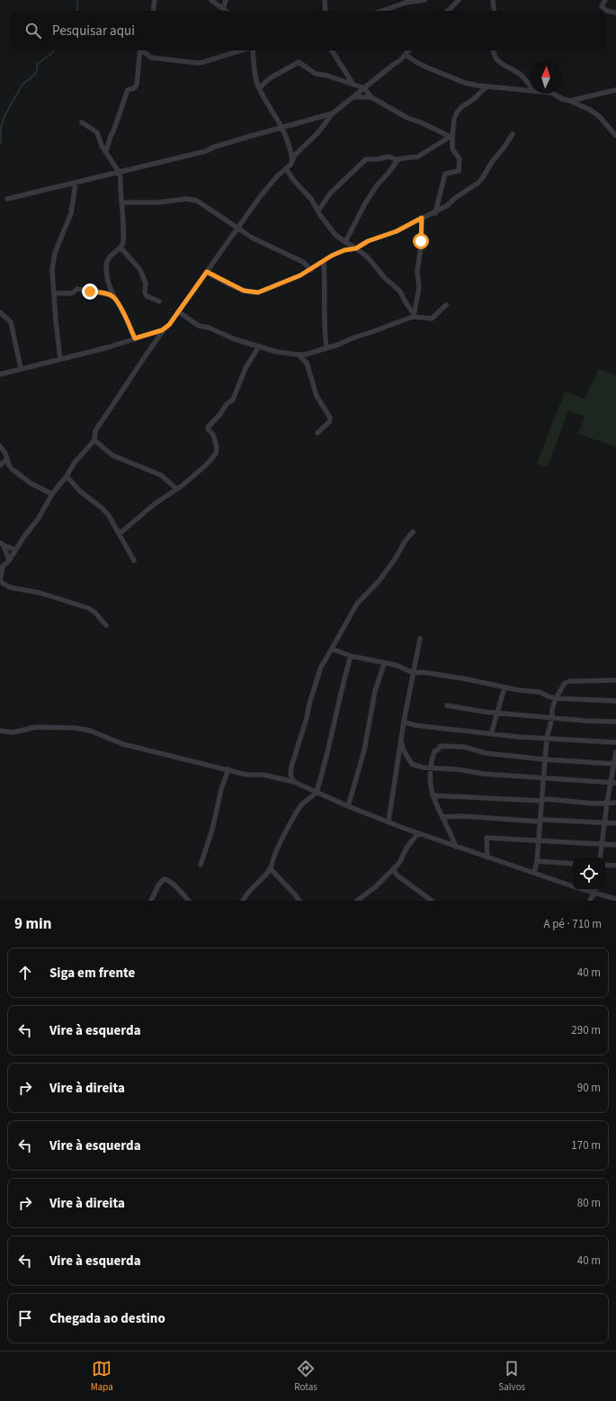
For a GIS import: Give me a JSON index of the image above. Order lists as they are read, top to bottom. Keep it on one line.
{"north":"top","page":{"search":"Pesquisar aqui","heading":["9 min","A pé · 710 m"],"list":[["Siga em frente","40 m"],["Vire à esquerda","290 m"],["Vire à direita","90 m"],["Vire à esquerda","170 m"],["Vire à direita","80 m"],["Vire à esquerda","40 m"],"Chegada ao destino"],"nav":["Mapa","Rotas","Salvos"]}}
